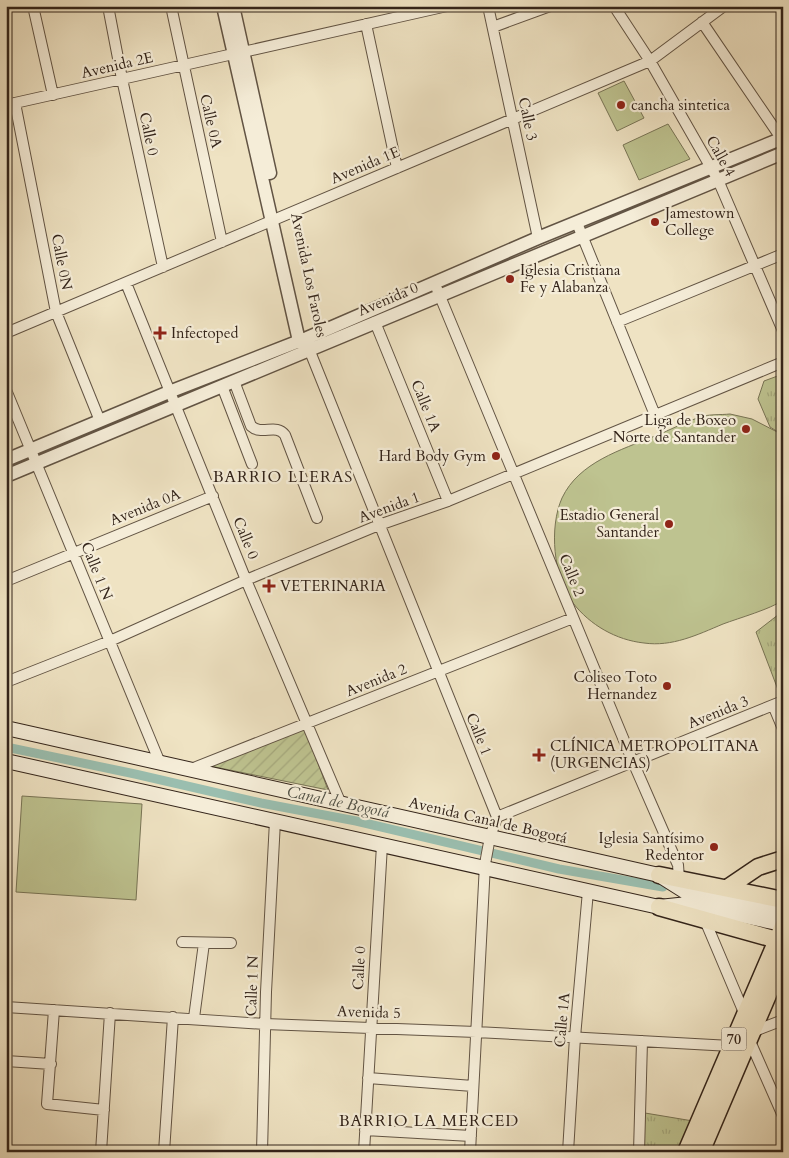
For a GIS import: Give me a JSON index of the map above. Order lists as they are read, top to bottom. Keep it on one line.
{"streets":{"main road":["Avenida Canal de Bogotá","70"],"street":["Avenida 2E","Calle 3","Calle 0A","Calle 0","Calle 4","Avenida 1E","Calle 0N","Avenida Los Faroles","Avenida 0","Calle 1A","Avenida 0A","Avenida 1","Calle 1 N","Calle 2","Avenida 2","Avenida 3","Calle 1","Avenida 5"]},"crossings":[["Avenida 2E","Calle 0A"],["Avenida 2E","Calle 0"],["Avenida 2E","Calle 0N"],["Avenida 2E","Avenida Los Faroles"],["Calle 3","Avenida 1E"],["Calle 3","Avenida 0"],["Calle 0A","Avenida 1E"],["Calle 0","Avenida 1E"],["Calle 0","Avenida 0"],["Calle 0","Avenida 0A"],["Calle 0","Avenida 1"],["Calle 0","Avenida 2"],["Calle 0","Avenida Canal de Bogotá"],["Calle 0","Avenida 5"],["Calle 4","Avenida 1E"],["Calle 4","Avenida 0"],["Avenida 1E","Calle 0N"],["Avenida 1E","Avenida Los Faroles"],["Calle 0N","Avenida 0"],["Avenida Los Faroles","Avenida 0"],["Avenida Los Faroles","Calle 1"],["Avenida 0","Calle 1A"],["Avenida 0","Calle 1 N"],["Avenida 0","Calle 2"],["Avenida 0","Calle 1"],["Calle 1A","Avenida 1"],["Calle 1A","Avenida 5"],["Avenida 0A","Calle 1 N"],["Avenida 1","Calle 1 N"],["Avenida 1","Calle 2"],["Avenida 1","Calle 1"],["Calle 1 N","Avenida Canal de Bogotá"],["Calle 1 N","Avenida 5"],["Calle 2","Avenida 2"],["Calle 2","Avenida 3"],["Calle 2","Avenida Canal de Bogotá"],["Avenida 2","Calle 1"],["Avenida 2","Avenida Canal de Bogotá"],["Avenida 3","Calle 1"],["Avenida 5","70"]],"districts":["BARRIO LLERAS","BARRIO LA MERCED"],"water":["Canal de Bogotá"],"places":{"other":["cancha sintetica","Jamestown College","Iglesia Cristiana Fe y Alabanza","Liga de Boxeo Norte de Santander","Hard Body Gym","Estadio General Santander","Coliseo Toto Hernandez","Iglesia Santísimo Redentor"],"health":["Infectoped","VETERINARIA","CLÍNICA METROPOLITANA (URGENCIAS)"]}}
